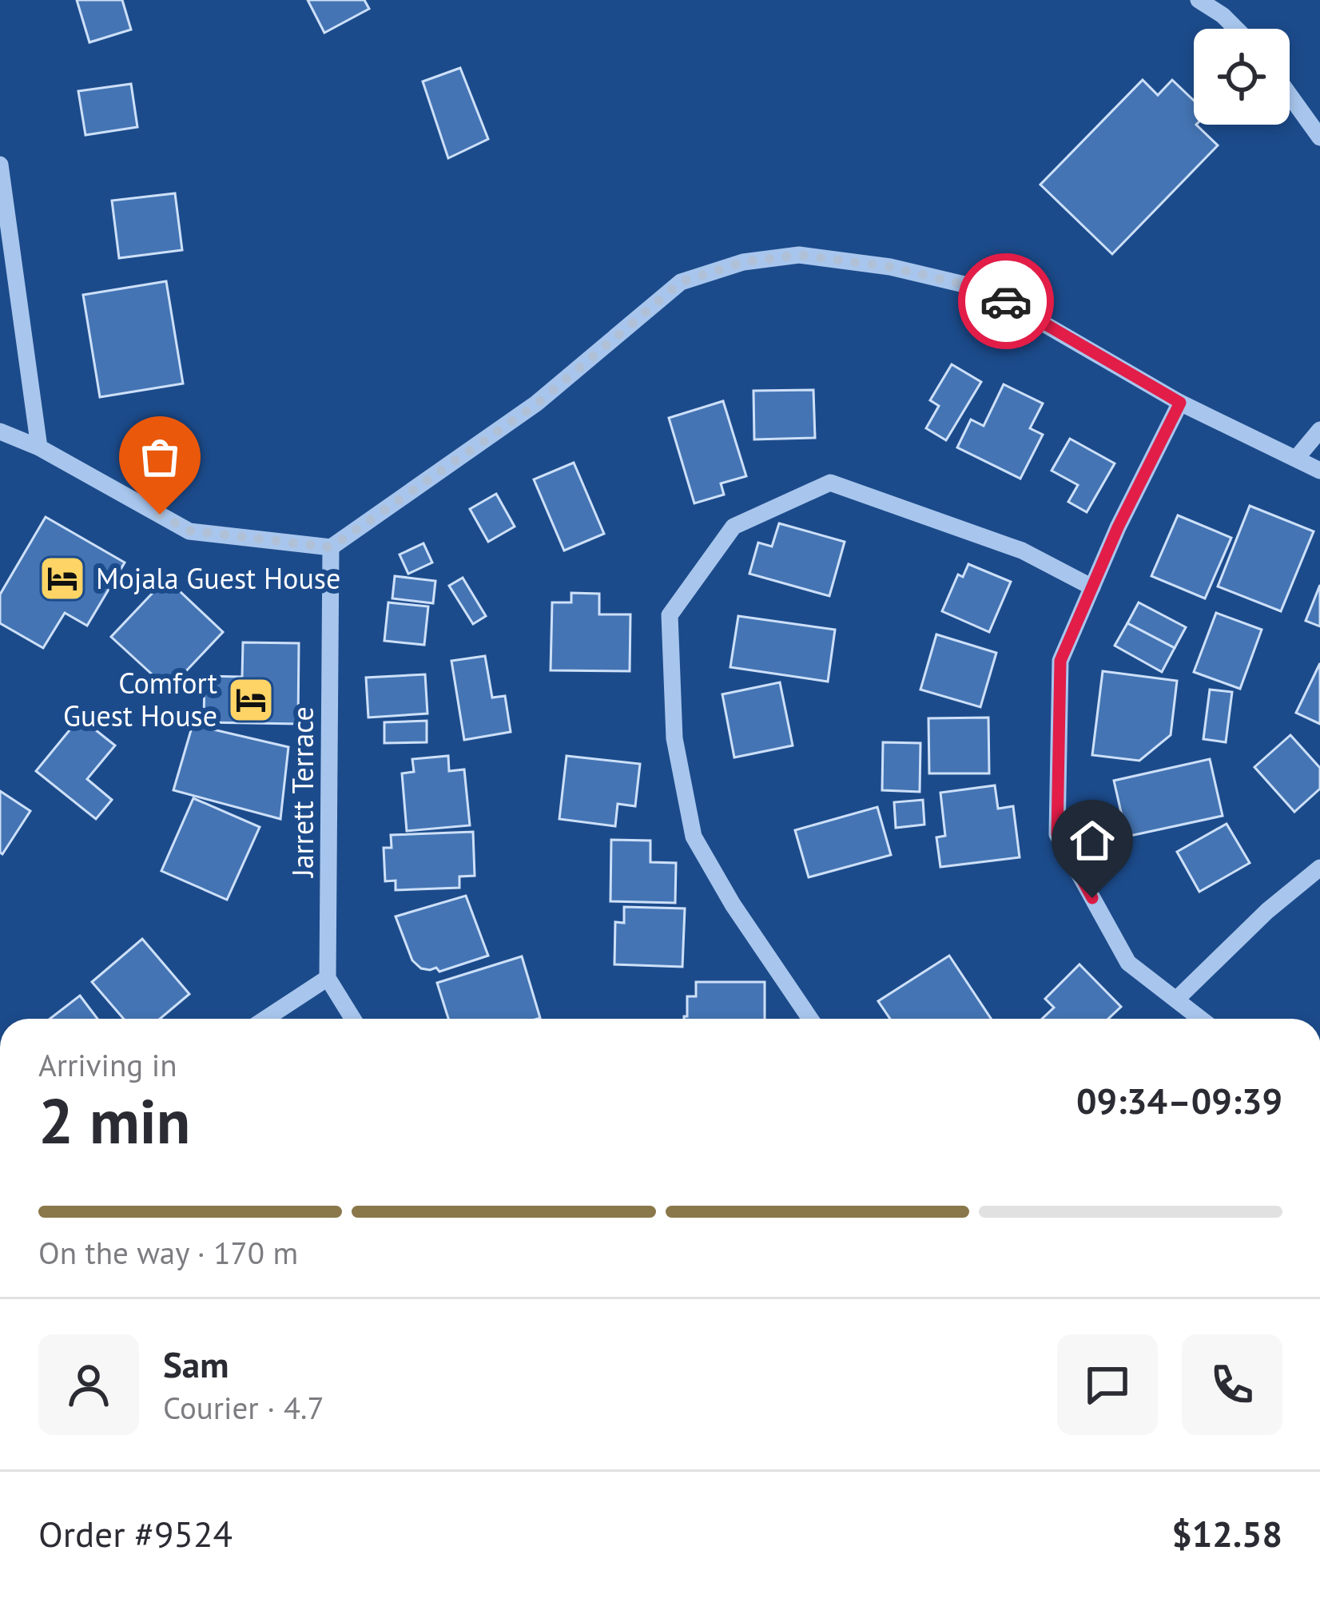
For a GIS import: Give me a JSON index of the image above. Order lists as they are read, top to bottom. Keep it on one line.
{"streets":{"street":["Jarrett Terrace"]},"places":{"hotel":["Mojala Guest House","Comfort Guest House"]},"page":{"heading":["2 min","Arriving in","09:34–09:39"],"panel":["Sam","Courier · 4.7","Order #9524","$12.58"],"bar":"On the way · 170 m"}}
